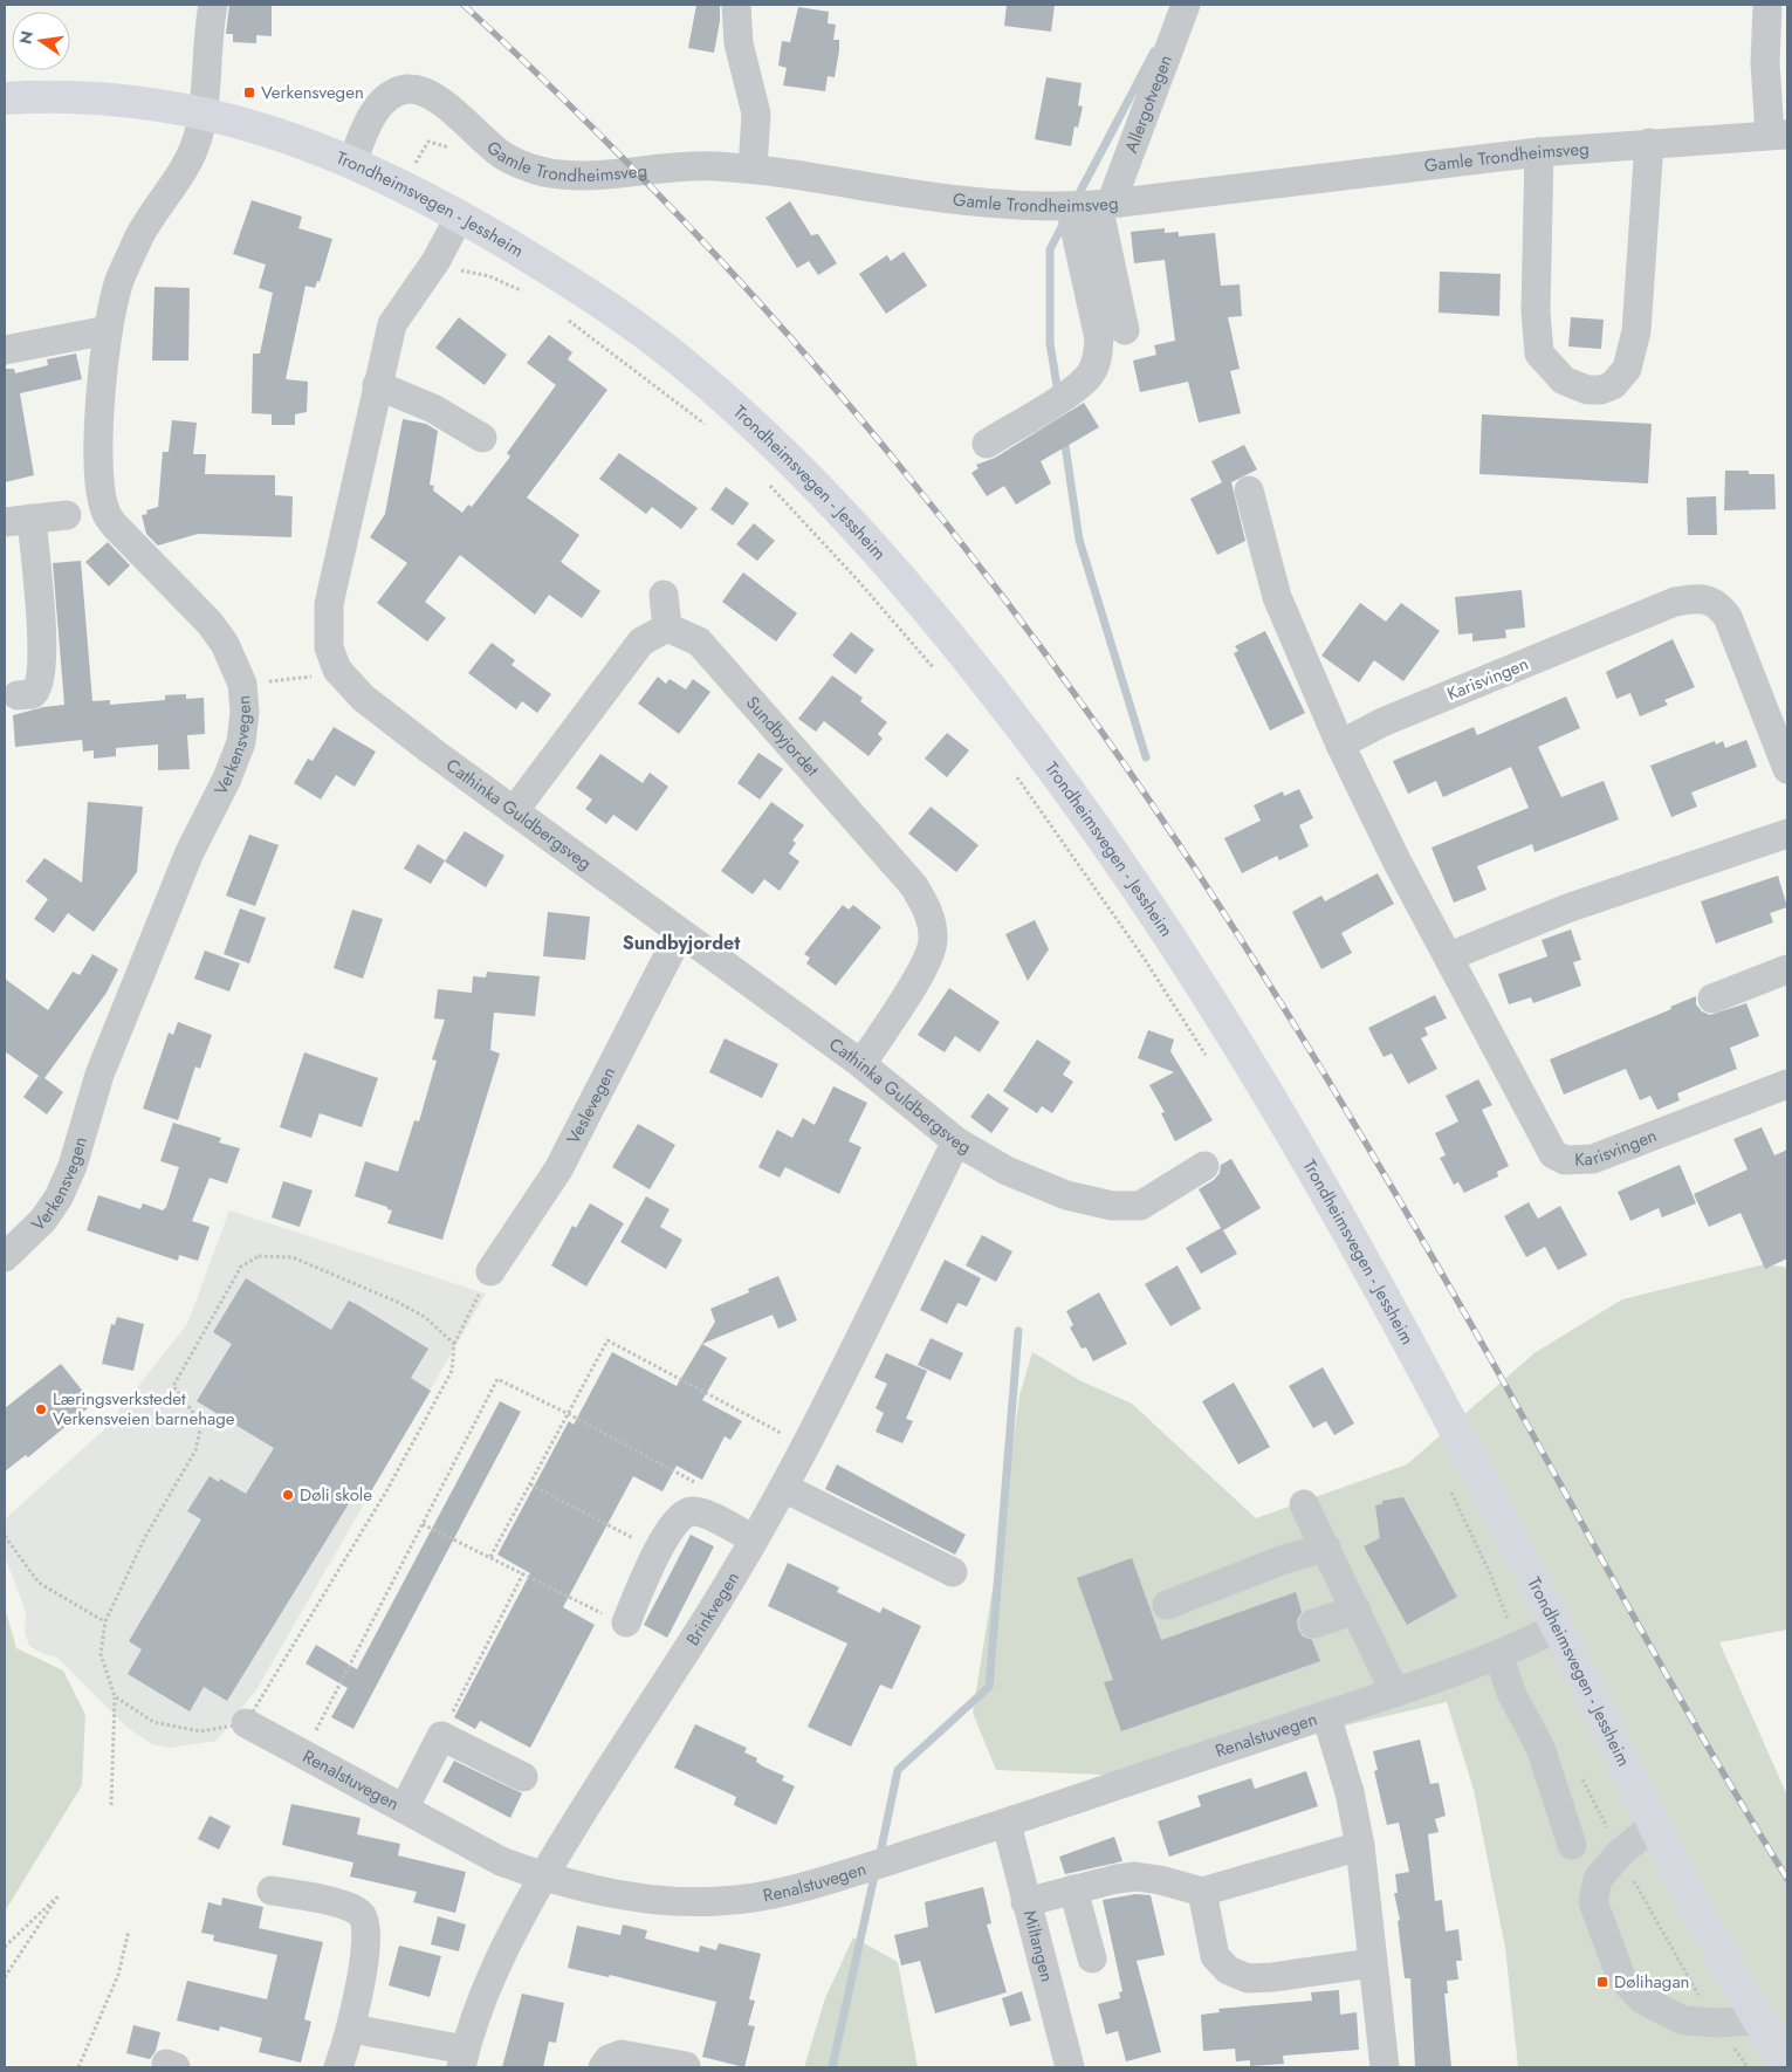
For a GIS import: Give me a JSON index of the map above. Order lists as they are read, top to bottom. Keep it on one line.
{"streets":{"main road":["Trondheimsvegen - Jessheim"],"street":["Allergotvegen","Gamle Trondheimsveg","Karisvingen","Sundbyjordet","Verkensvegen","Cathinka Guldbergsveg","Veslevegen","Brinkvegen","Renalstuvegen","Miltangen"]},"crossings":[["Allergotvegen","Gamle Trondheimsveg"],["Gamle Trondheimsveg","Trondheimsvegen - Jessheim"],["Trondheimsvegen - Jessheim","Verkensvegen"],["Trondheimsvegen - Jessheim","Cathinka Guldbergsveg"],["Trondheimsvegen - Jessheim","Renalstuvegen"],["Sundbyjordet","Cathinka Guldbergsveg"],["Cathinka Guldbergsveg","Veslevegen"],["Cathinka Guldbergsveg","Brinkvegen"],["Brinkvegen","Renalstuvegen"],["Renalstuvegen","Miltangen"]],"districts":["Sundbyjordet"],"places":{"transit":["Verkensvegen","Dølihagan"],"other":["Læringsverkstedet Verkensveien barnehage","Døli skole"]},"north":"left"}
